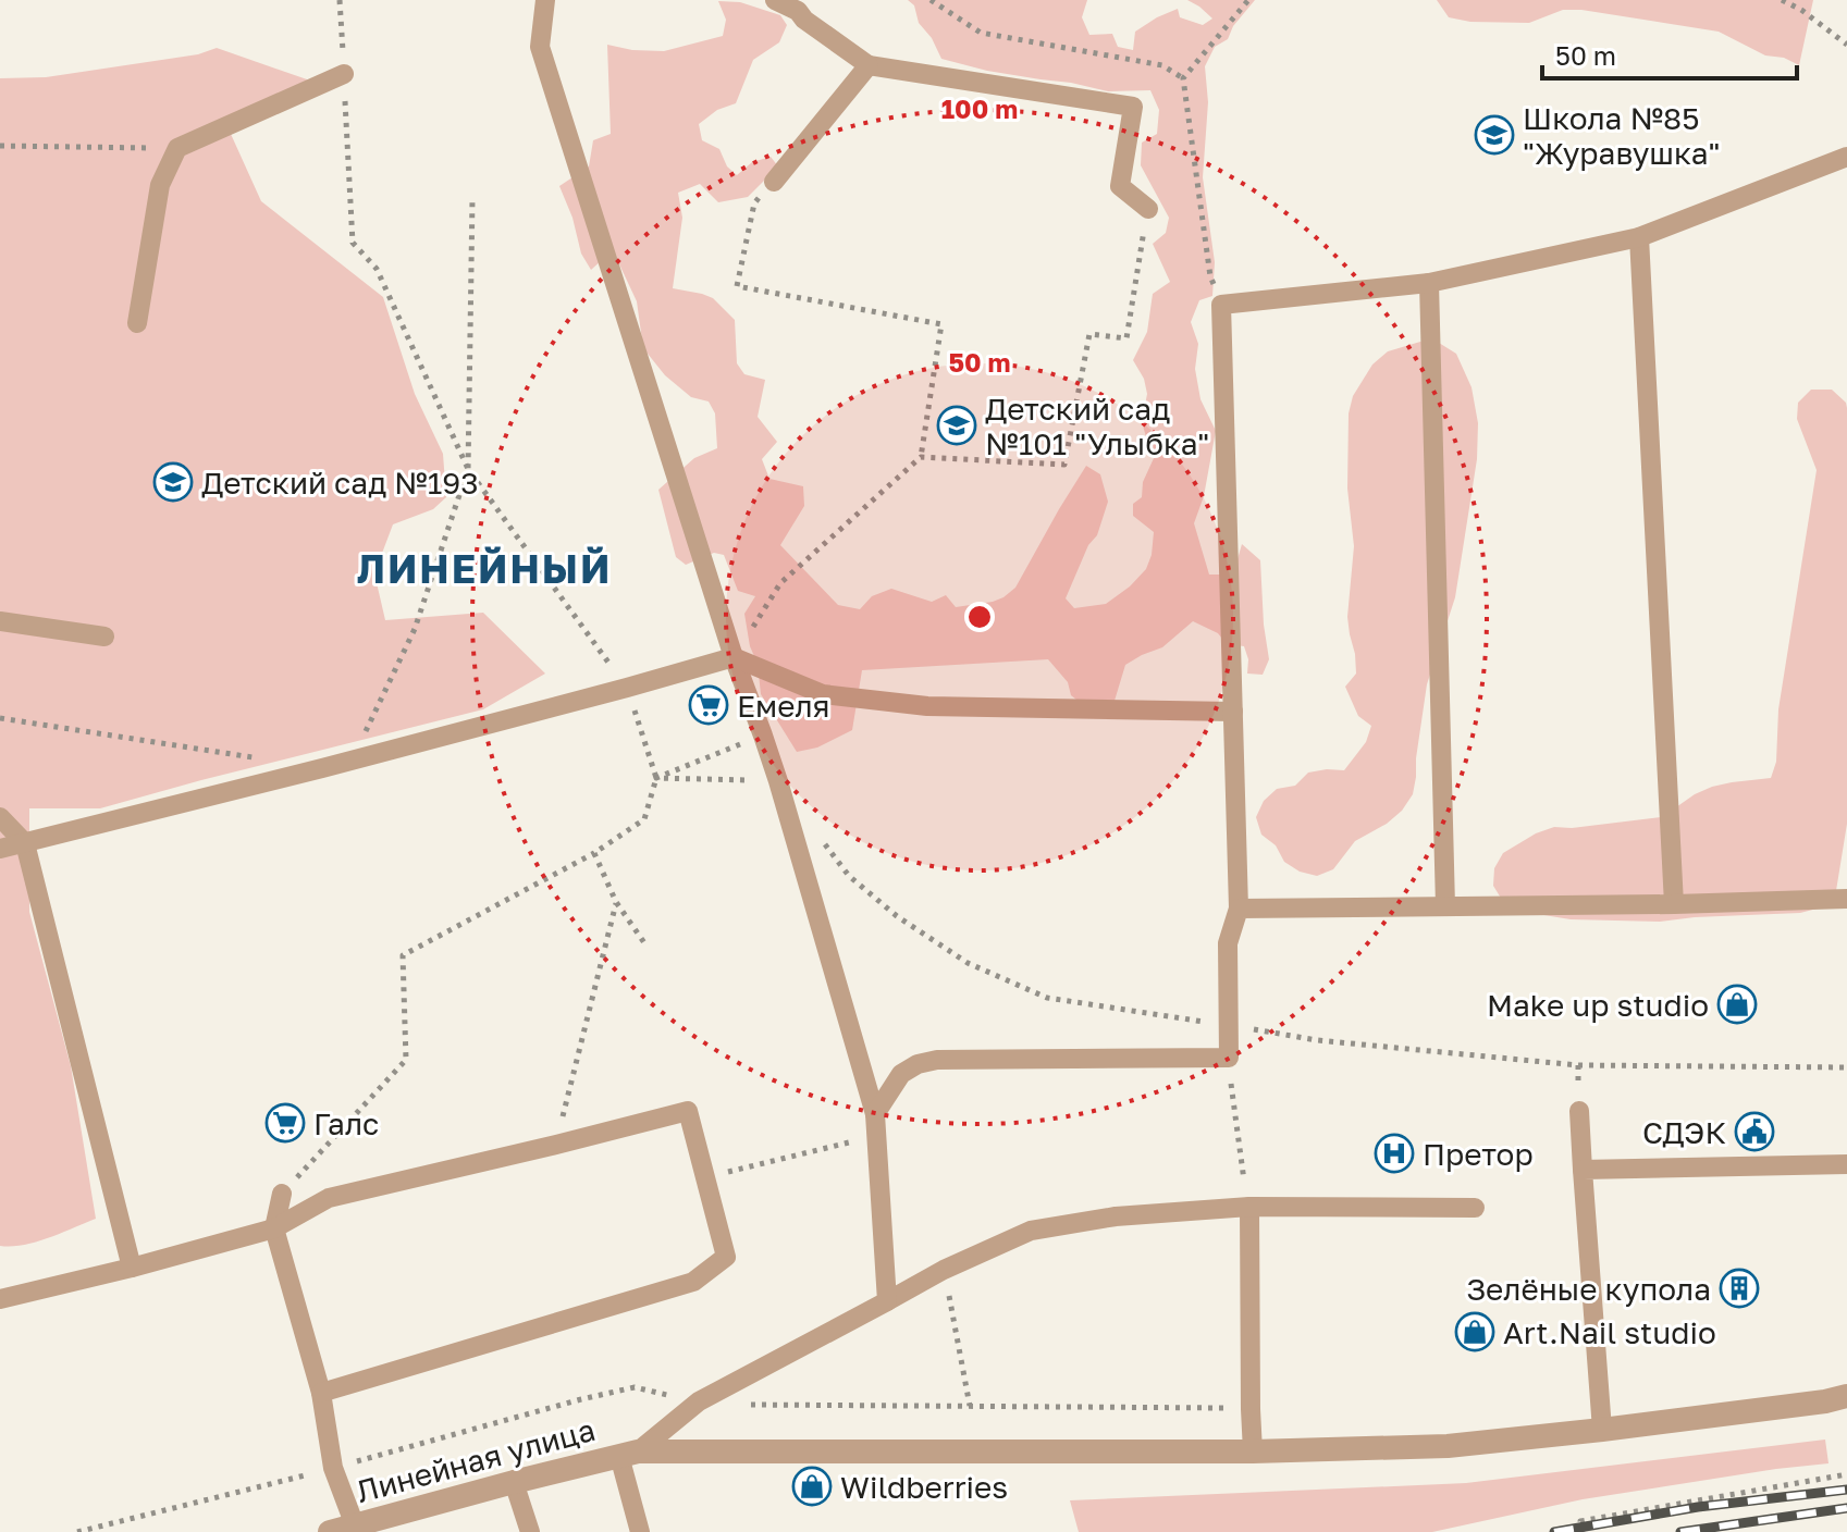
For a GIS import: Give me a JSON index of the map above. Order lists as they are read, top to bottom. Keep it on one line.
{"streets":{"street":["Линейная улица"]},"districts":["ЛИНЕЙНЫЙ"],"places":{"school or university":["Школа №85 \"Журавушка\"","Детский сад №101 \"Улыбка\"","Детский сад №193"],"supermarket":["Емеля","Галс"],"shop":["Make up studio","Art.Nail studio","Wildberries"],"public building":["СДЭК"],"hospital":["Претор"],"building":["Зелёные купола"]},"scale_bar":"50 m","rings":["100 m","50 m"]}
